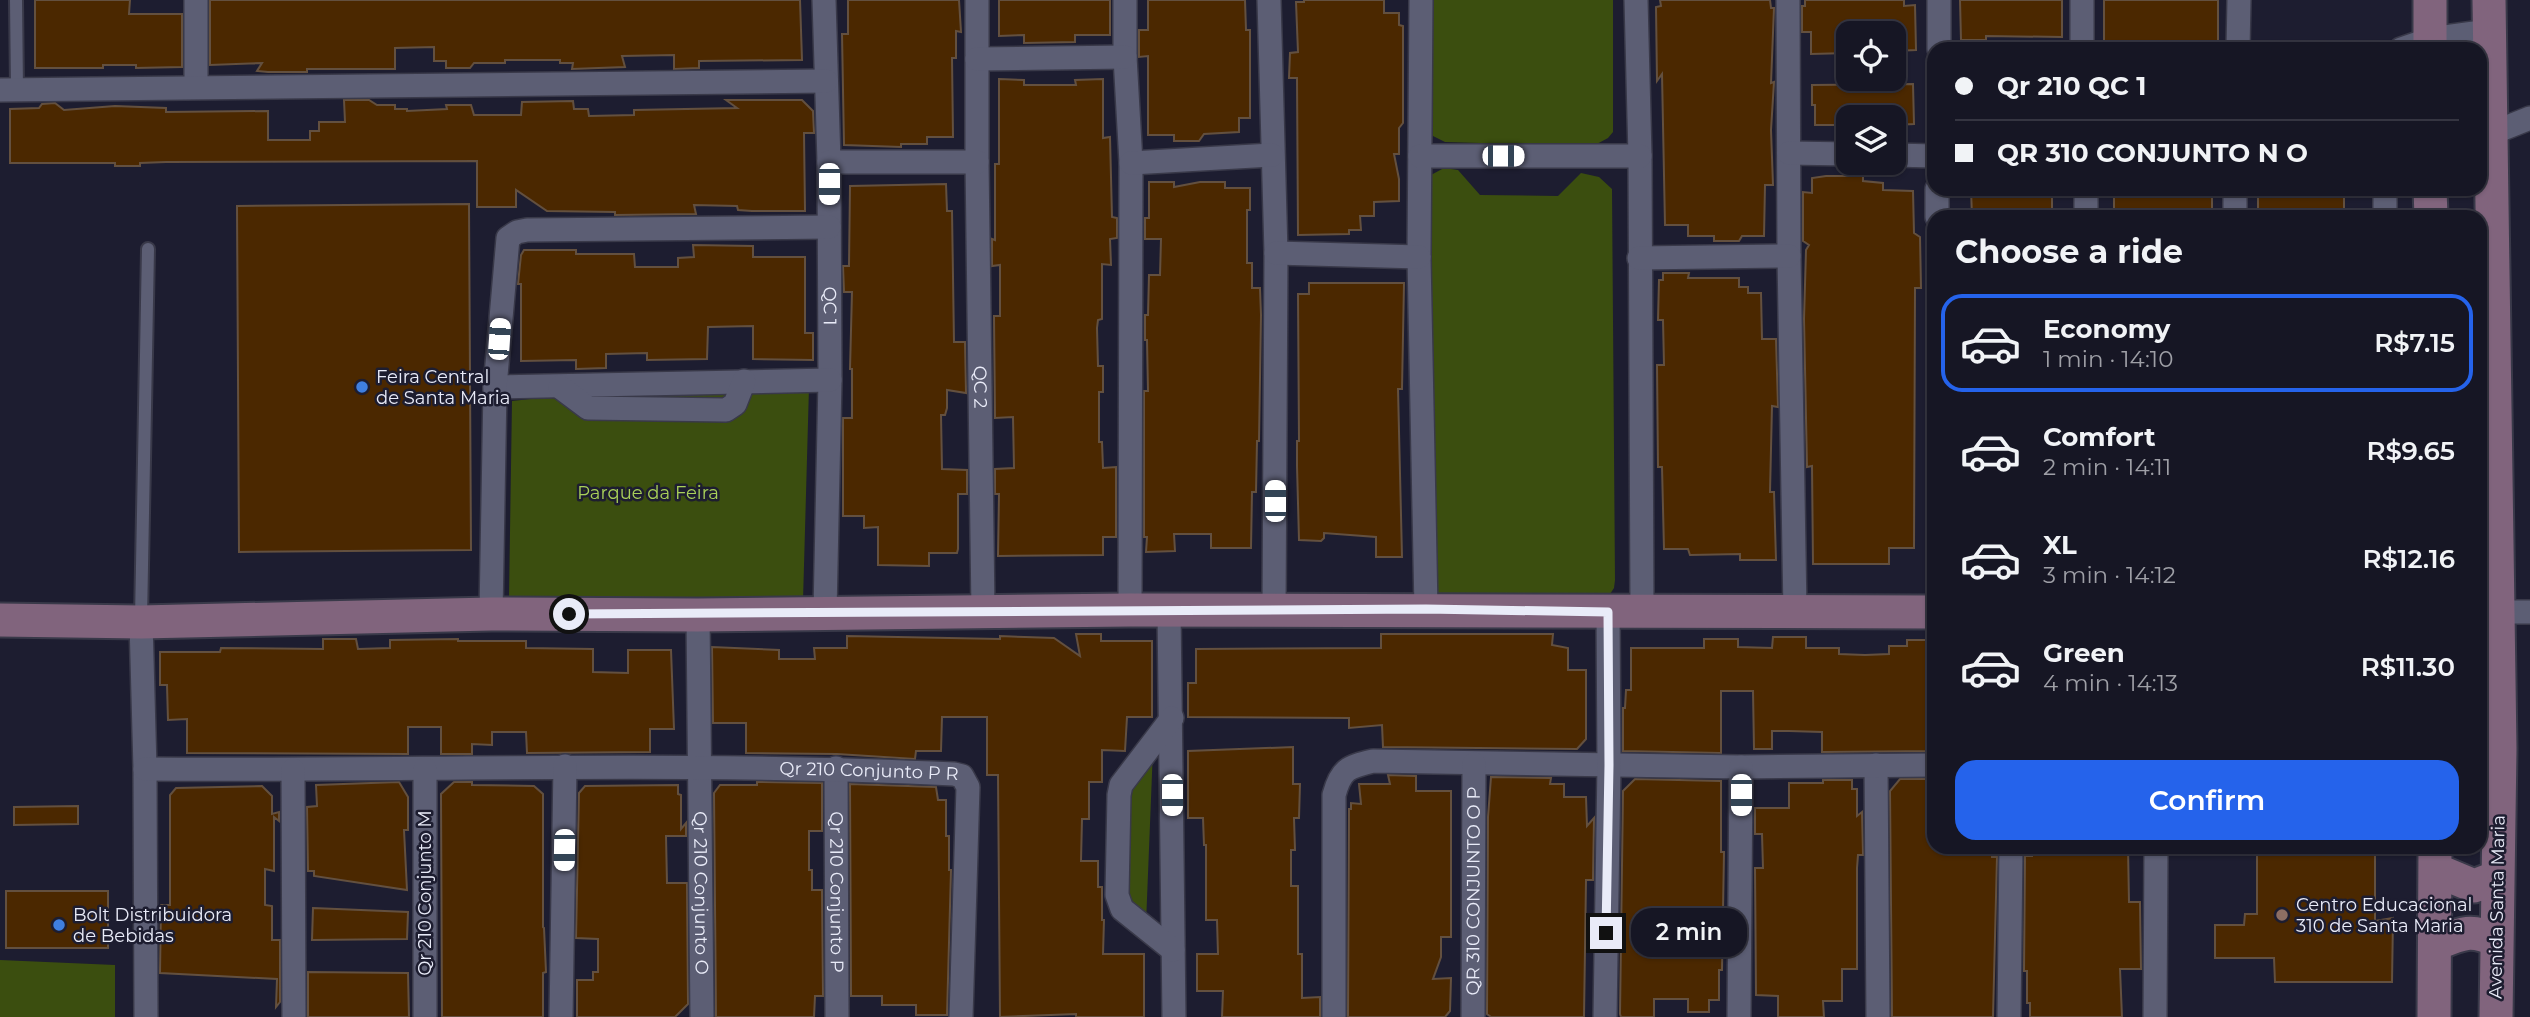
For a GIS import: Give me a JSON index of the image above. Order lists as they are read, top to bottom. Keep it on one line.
{"streets":{"street":["QC 1","QC 2","Qr 210 Conjunto P R","QR 310 CONJUNTO O P","Qr 210 Conjunto O","Qr 210 Conjunto M","Qr 210 Conjunto P","Avenida Santa Maria"]},"crossings":[["Qr 210 Conjunto P R","Qr 210 Conjunto O"],["Qr 210 Conjunto P R","Qr 210 Conjunto M"],["Qr 210 Conjunto P R","Qr 210 Conjunto P"]],"parks":["Parque da Feira"],"places":["Feira Central de Santa Maria","Centro Educacional 310 de Santa Maria","Bolt Distribuidora de Bebidas"],"page":{"banner":["Qr 210 QC 1","QR 310 CONJUNTO N O"],"heading":"Choose a ride","list":[{"name":"Economy","note":"1 min · 14:10","value":"R$7.15"},{"name":"Comfort","note":"2 min · 14:11","value":"R$9.65"},{"name":"XL","note":"3 min · 14:12","value":"R$12.16"},{"name":"Green","note":"4 min · 14:13","value":"R$11.30"}],"buttons":"Confirm","bubble":"2 min"}}
